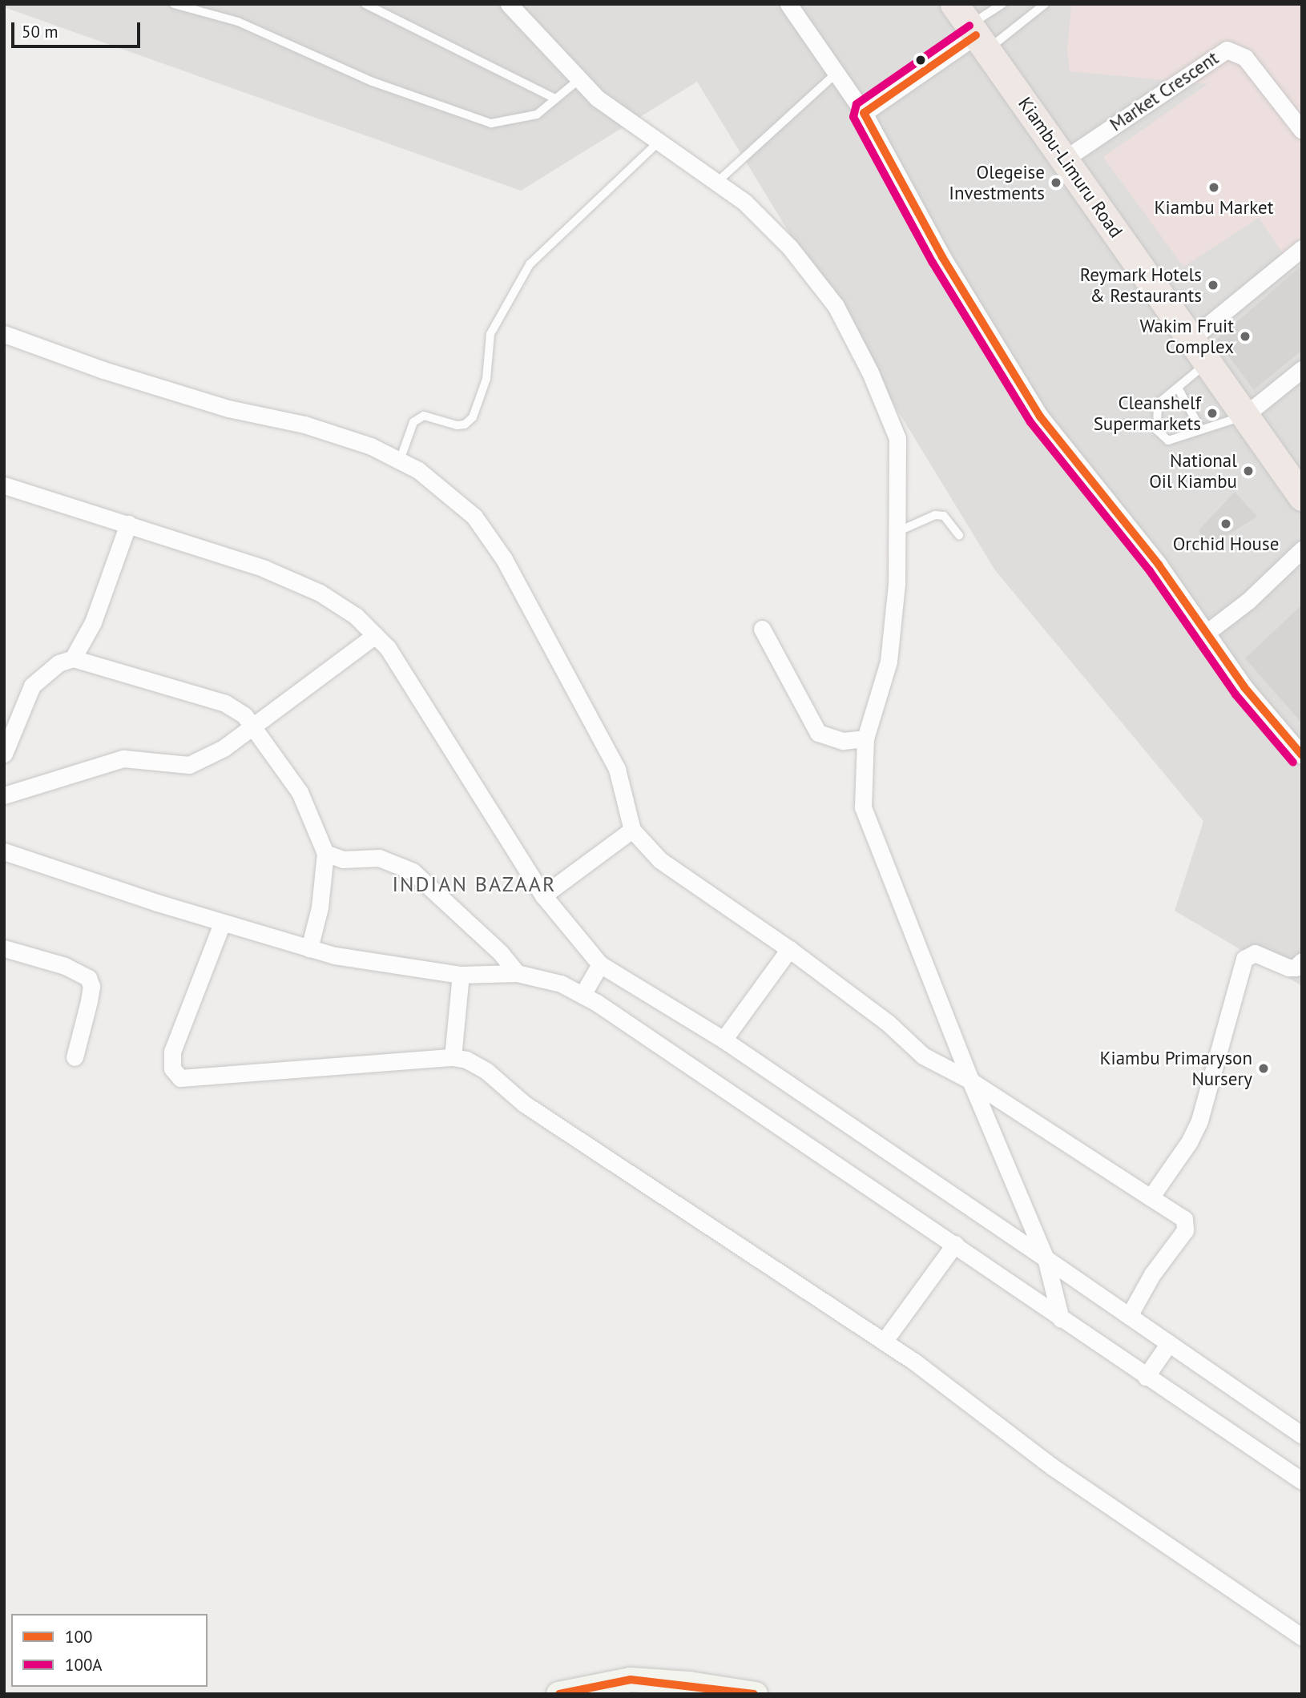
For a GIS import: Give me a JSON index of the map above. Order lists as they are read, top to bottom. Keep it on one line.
{"streets":{"highway":["Kiambu-Limuru Road"],"street":["Market Crescent"]},"crossings":[["Market Crescent","Kiambu-Limuru Road"]],"districts":["INDIAN BAZAAR"],"places":["Olegeise Investments","Kiambu Market","Reymark Hotels & Restaurants","Wakim Fruit Complex","Cleanshelf Supermarkets","National Oil Kiambu","Orchid House","Kiambu Primaryson Nursery"],"lines":["transit line 100A","transit line 100"],"legend":["100","100A"],"scale_bar":"50 m"}
